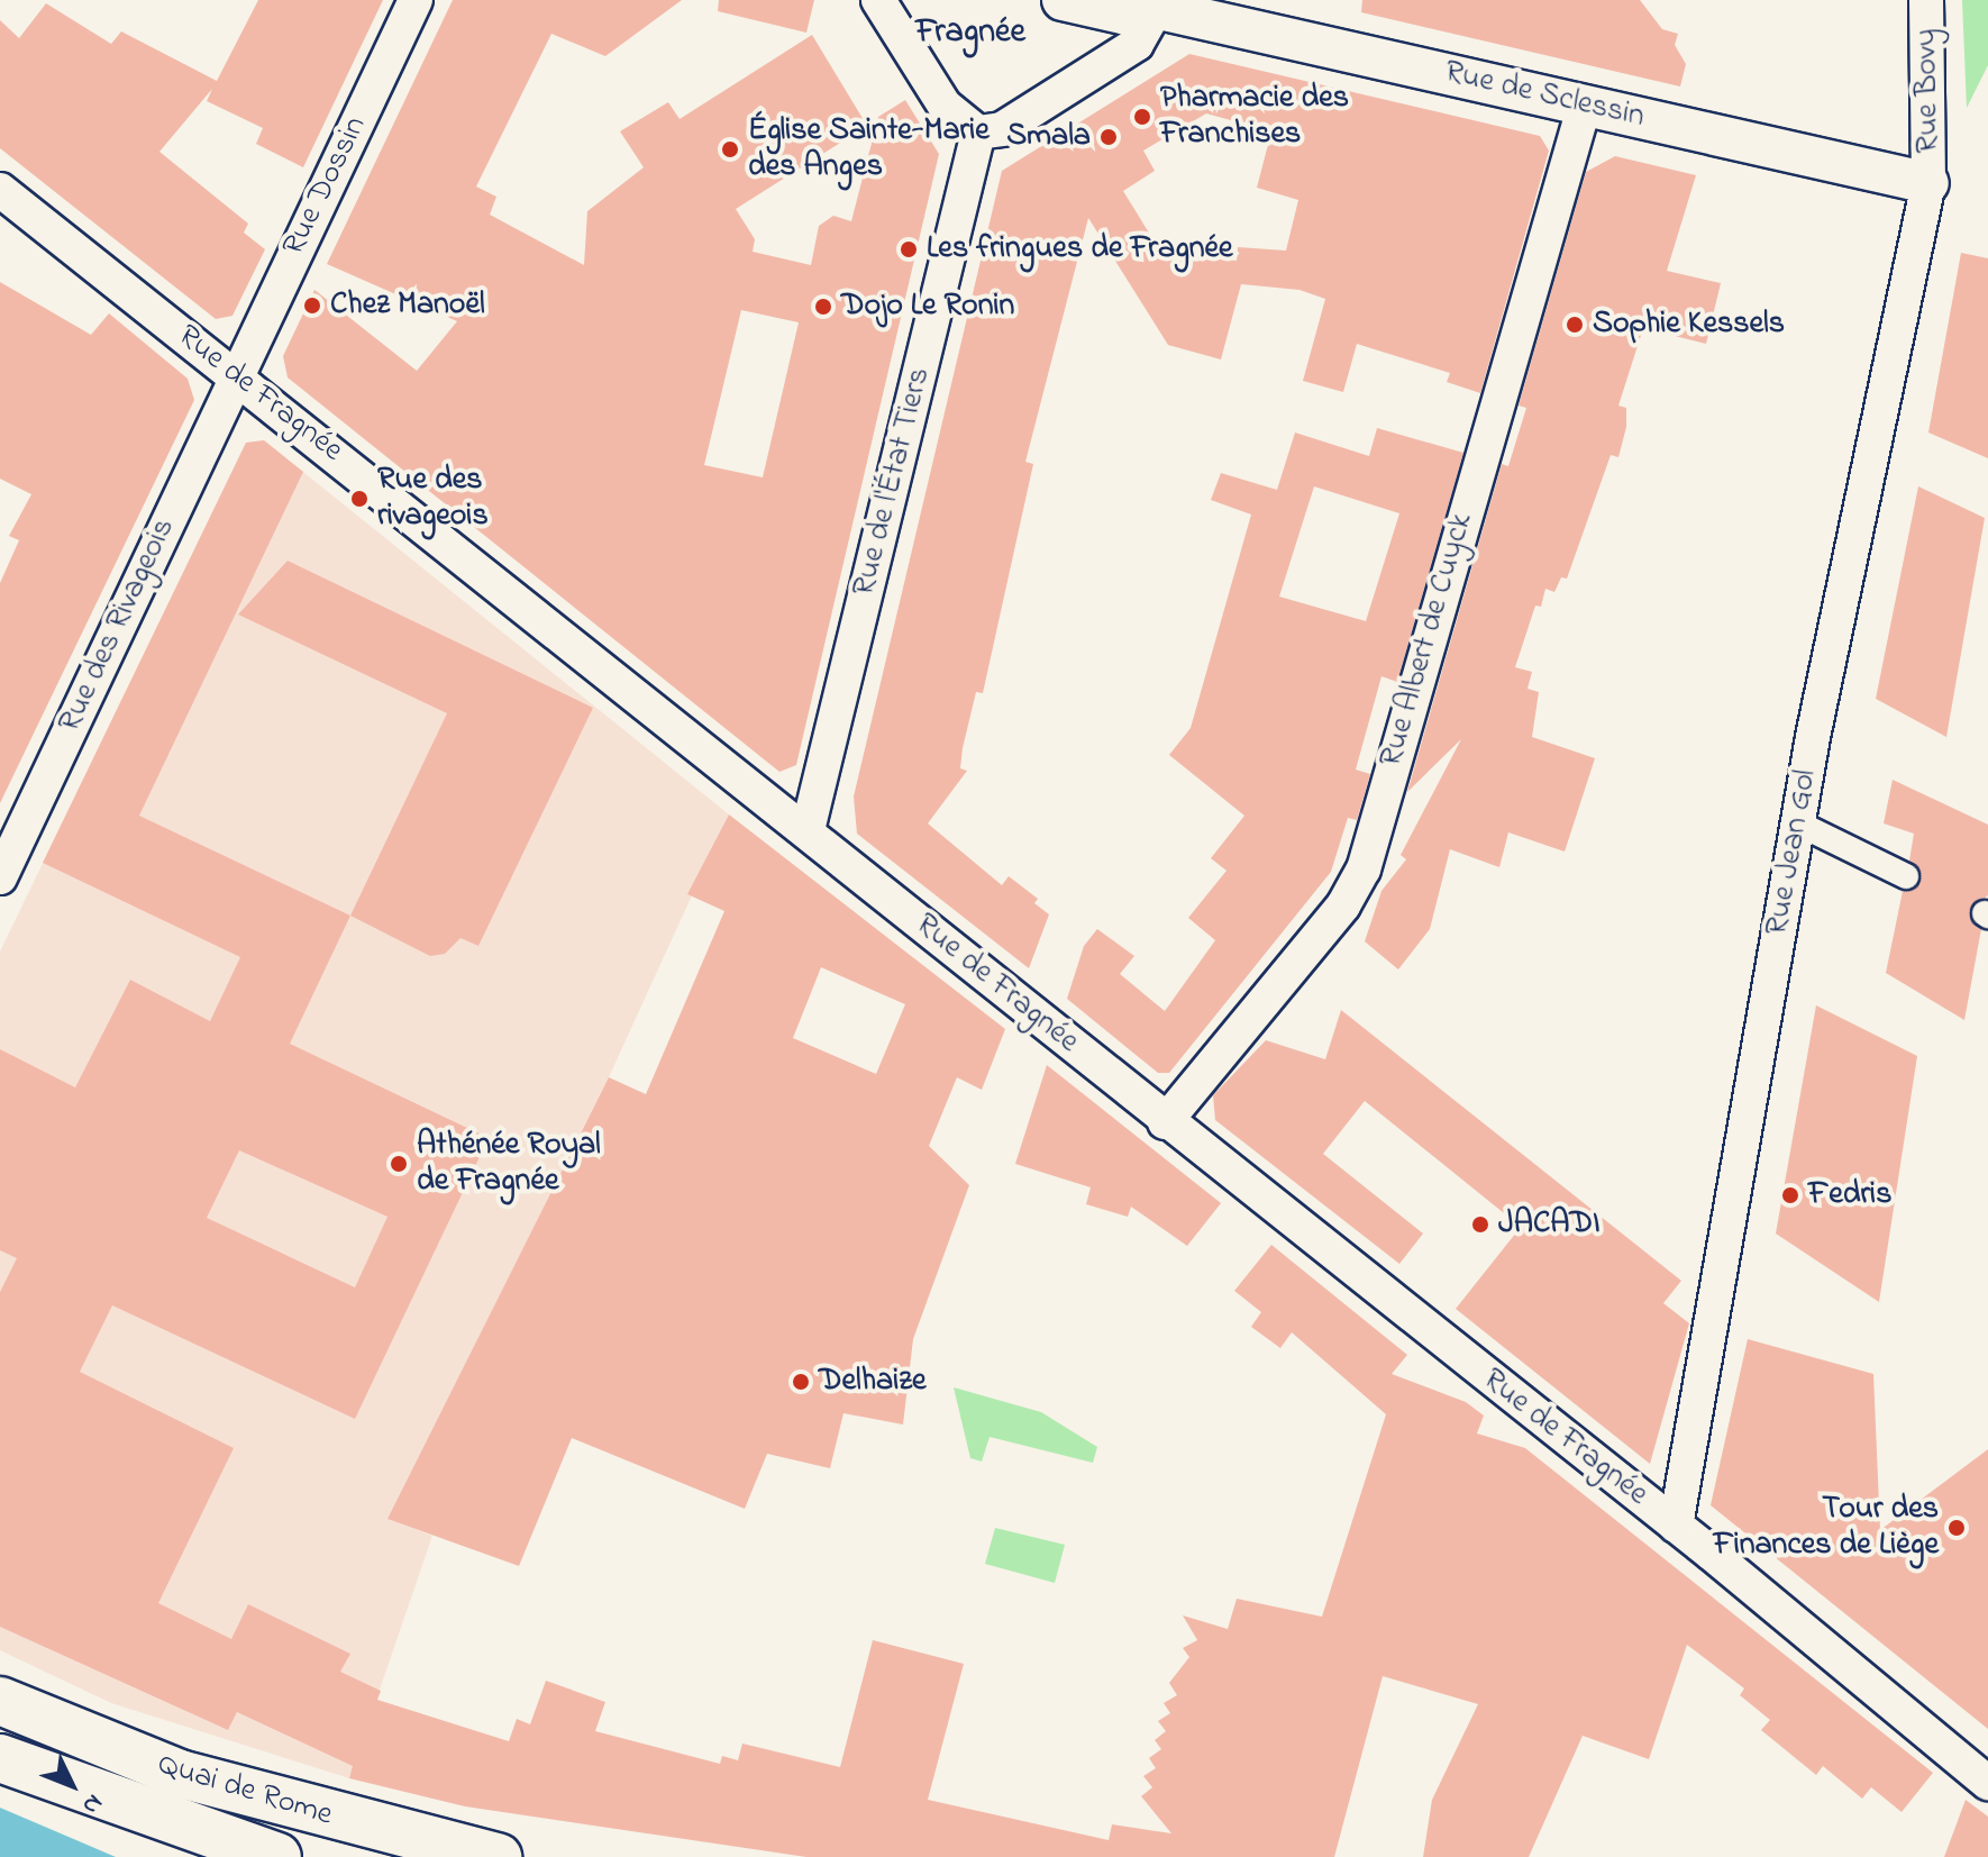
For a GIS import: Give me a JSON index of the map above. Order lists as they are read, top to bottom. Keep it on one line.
{"streets":{"main road":["Quai de Rome"],"street":["Rue Bovy","Rue de Sclessin","Rue Dossin","Rue de Fragnée","Rue de l'État Tiers","Rue des Rivageois","Rue Albert de Cuyck","Rue Jean Gol"]},"crossings":[["Rue Bovy","Rue de Sclessin"],["Rue Bovy","Rue Jean Gol"],["Rue de Sclessin","Rue Albert de Cuyck"],["Rue de Sclessin","Rue Jean Gol"],["Rue Dossin","Rue de Fragnée"],["Rue Dossin","Rue des Rivageois"],["Rue de Fragnée","Rue de l'État Tiers"],["Rue de Fragnée","Rue des Rivageois"],["Rue de Fragnée","Rue Albert de Cuyck"],["Rue de Fragnée","Rue Jean Gol"]],"districts":["Fragnée"],"places":["Pharmacie des Franchises","Smala","Église Sainte-Marie des Anges","Les fringues de Fragnée","Chez Manoël","Dojo Le Ronin","Sophie Kessels","Rue des rivageois","Athénée Royal de Fragnée","Fedris","JACADI","Delhaize","Tour des Finances de Liège"],"north":"bottom right"}
